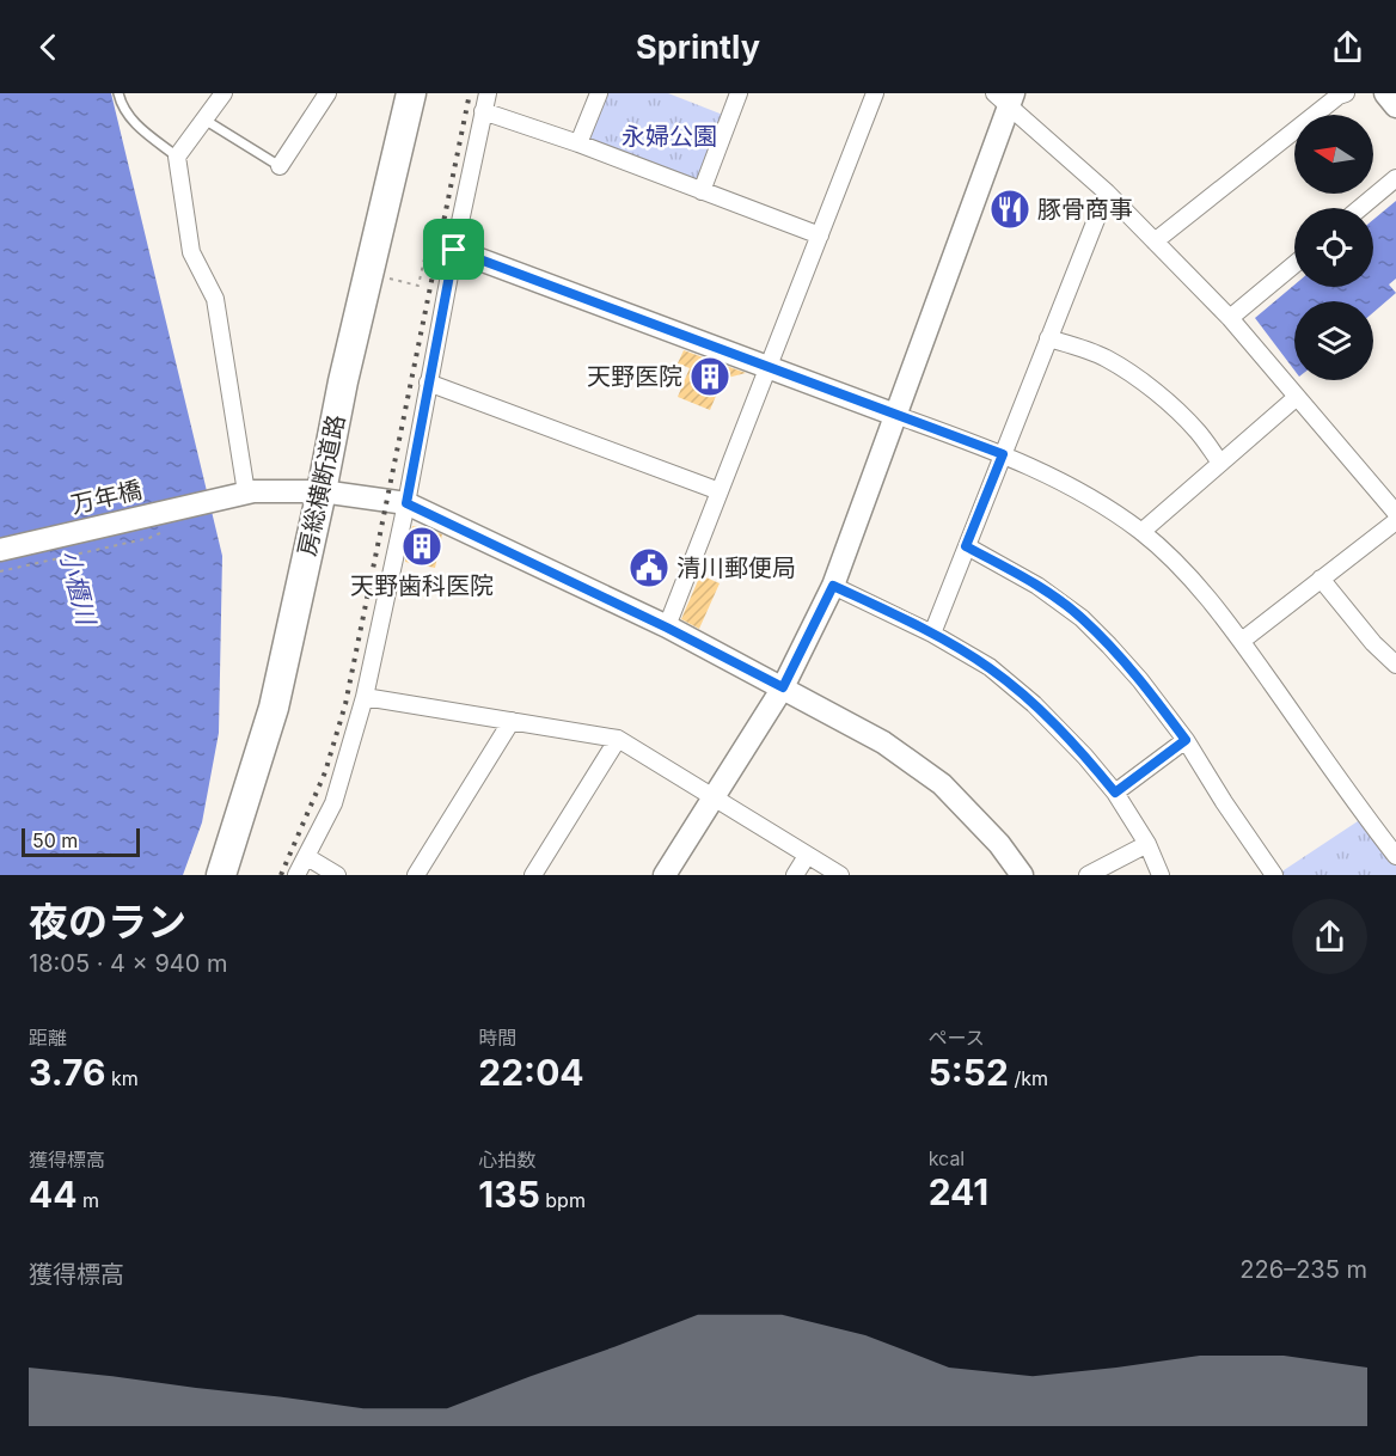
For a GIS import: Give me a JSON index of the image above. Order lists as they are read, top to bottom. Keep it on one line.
{"streets":{"highway":["房総横断道路"],"street":["万年橋"]},"crossings":[["房総横断道路","万年橋"]],"water":["小櫃川"],"parks":["永婦公園"],"places":{"restaurant":["豚骨商事"],"building":["天野医院","天野歯科医院"],"public building":["清川郵便局"]},"scale_bar":"50 m","north":"left","page":{"header":"Sprintly","scale":"50 m","heading":["夜のラン","18:05 · 4 × 940 m"],"stats":[["距離","3.76 km"],["時間","22:04"],["ペース","5:52 /km"],["獲得標高","44 m"],["心拍数","135 bpm"],["kcal","241"]],"chart":["獲得標高","226–235 m"]}}
